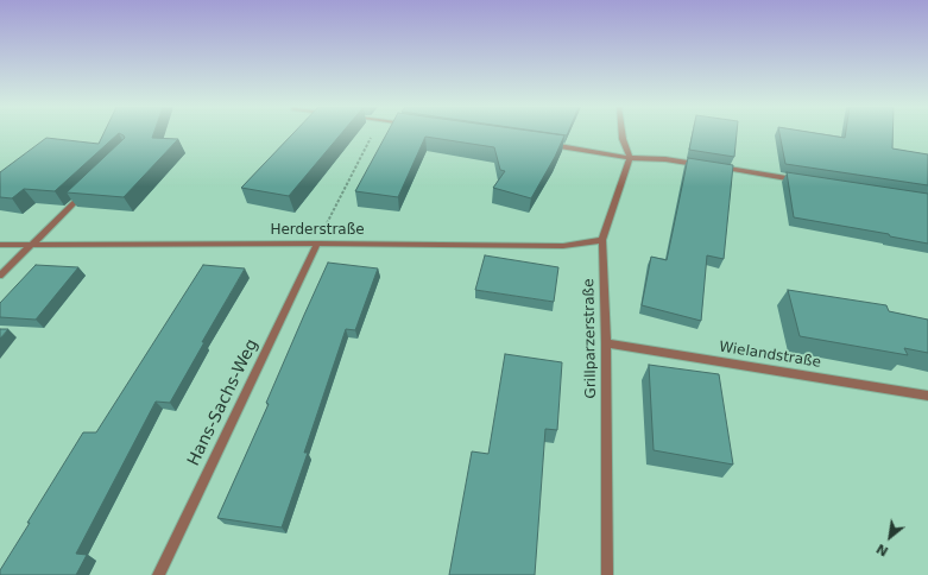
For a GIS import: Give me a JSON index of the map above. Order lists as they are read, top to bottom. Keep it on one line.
{"streets":{"street":["Herderstraße","Grillparzerstraße","Wielandstraße","Hans-Sachs-Weg"]},"crossings":[["Herderstraße","Grillparzerstraße"],["Herderstraße","Hans-Sachs-Weg"],["Grillparzerstraße","Wielandstraße"]],"north":"bottom left"}
